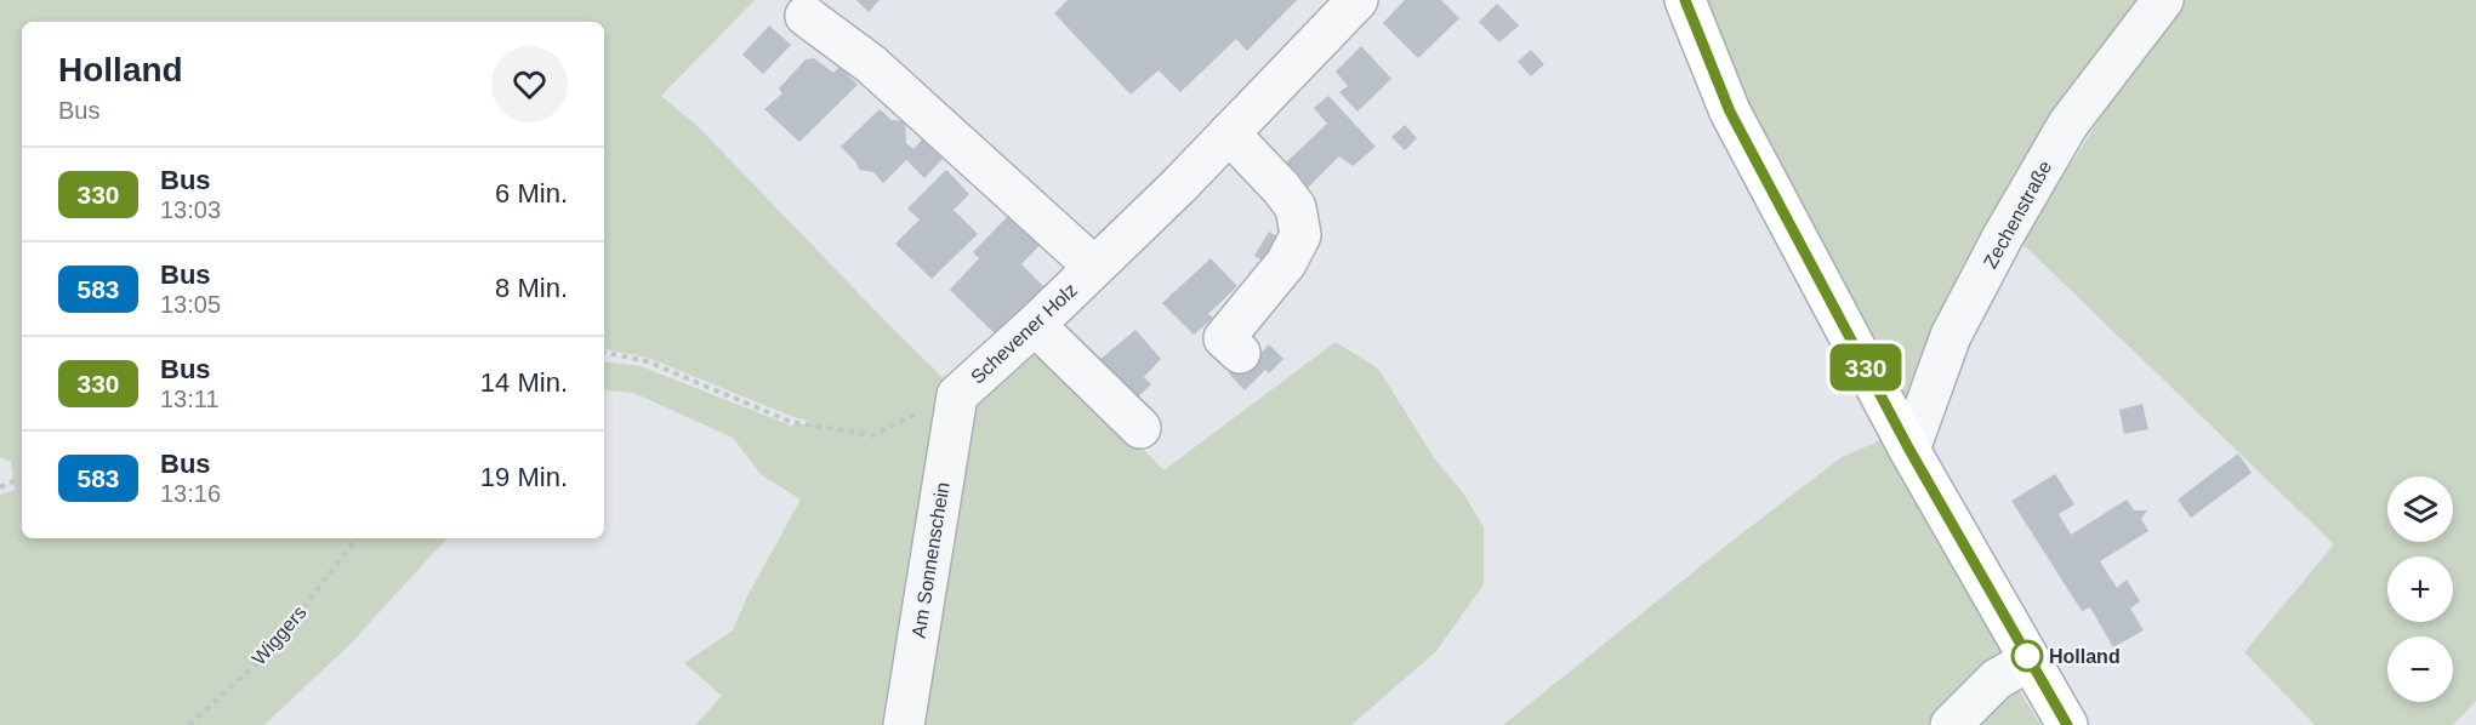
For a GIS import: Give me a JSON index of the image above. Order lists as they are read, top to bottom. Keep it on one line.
{"streets":{"street":["Zechenstraße","Schevener Holz","Am Sonnenschein"],"path":["Wiggers"]},"crossings":[["Schevener Holz","Am Sonnenschein"]],"places":["Holland"],"lines":["bus line 330"],"page":{"on_map":"330","heading":["Holland","Bus"],"list":[{"mark":"330","name":"Bus","note":"13:03","value":"6 Min."},{"mark":"583","name":"Bus","note":"13:05","value":"8 Min."},{"mark":"330","name":"Bus","note":"13:11","value":"14 Min."},{"mark":"583","name":"Bus","note":"13:16","value":"19 Min."}],"map_buttons":["+","−"]}}
